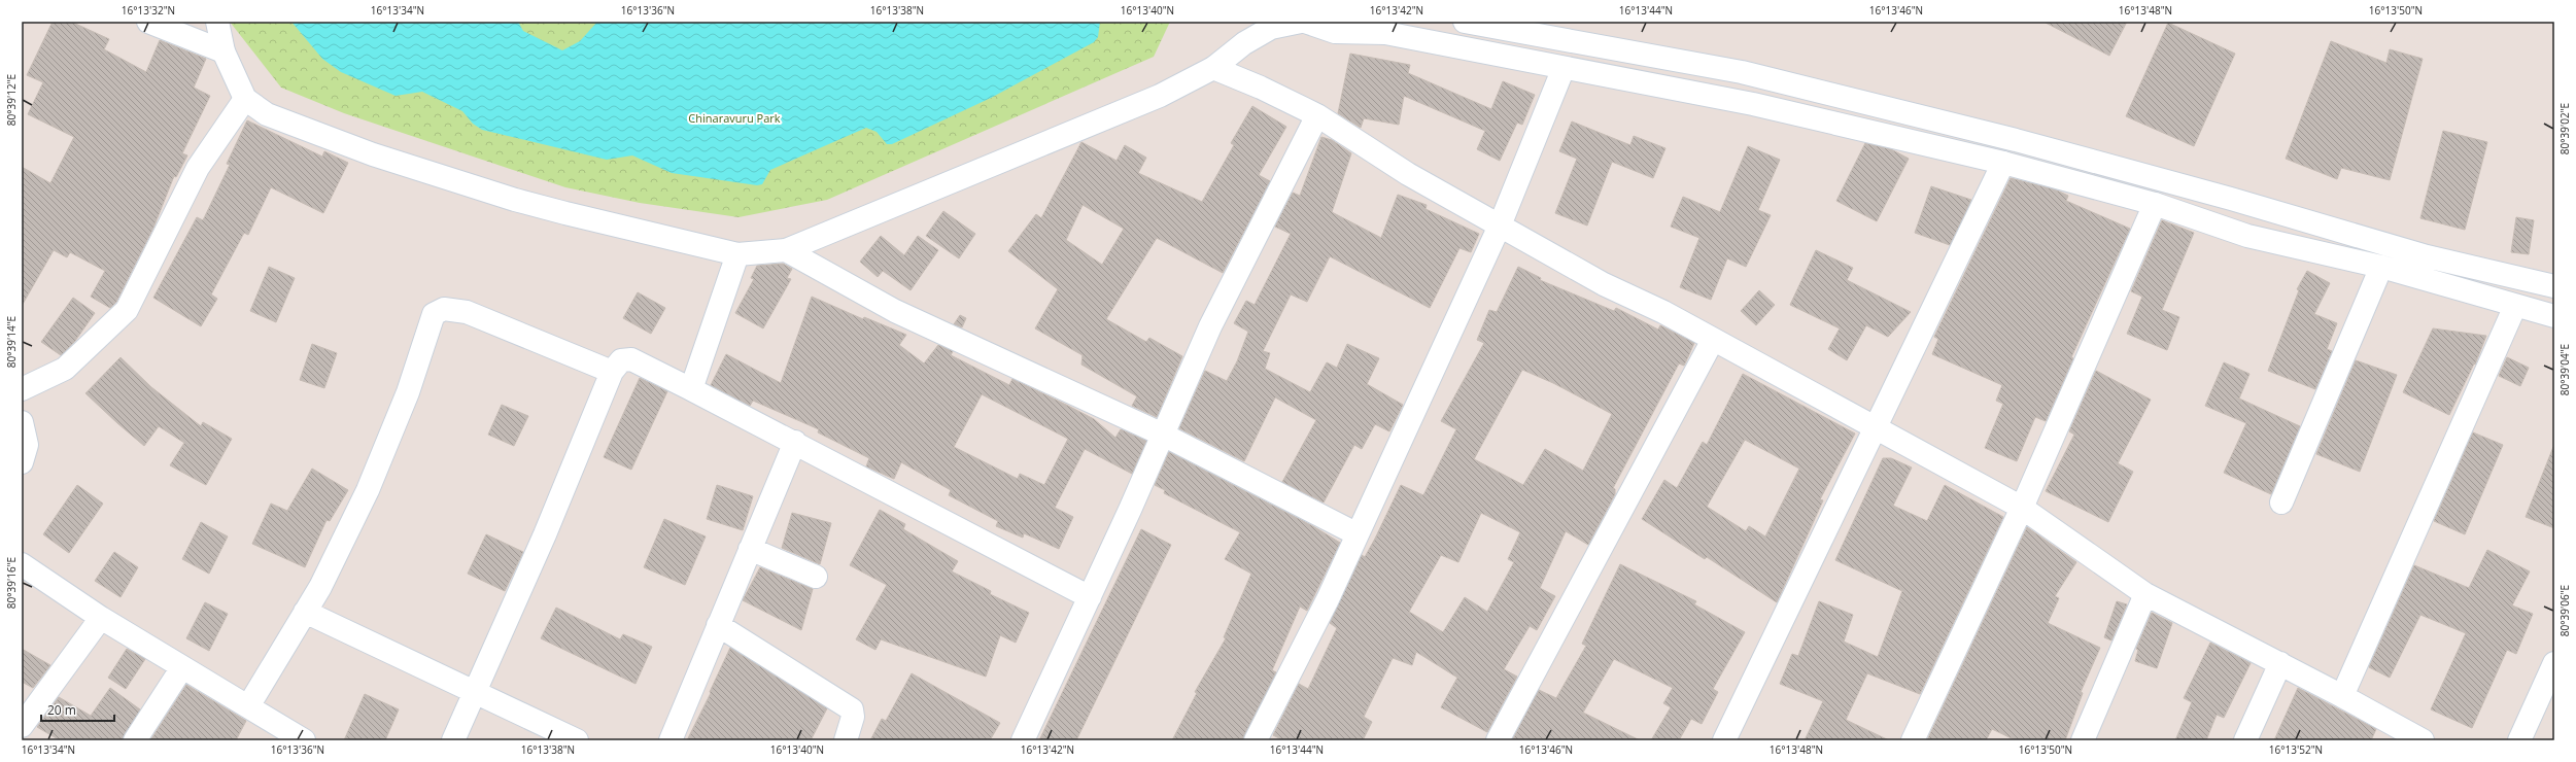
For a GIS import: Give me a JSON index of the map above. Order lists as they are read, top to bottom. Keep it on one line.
{"parks":["Chinaravuru Park"],"scale_bar":"20 m","coordinates":["16°13'32\"N","16°13'34\"N","16°13'36\"N","16°13'38\"N","16°13'40\"N","16°13'42\"N","16°13'44\"N","16°13'46\"N","16°13'48\"N","16°13'50\"N","80°39'12\"E","80°39'02\"E","80°39'14\"E","80°39'04\"E","80°39'16\"E","80°39'06\"E","16°13'52\"N"]}
